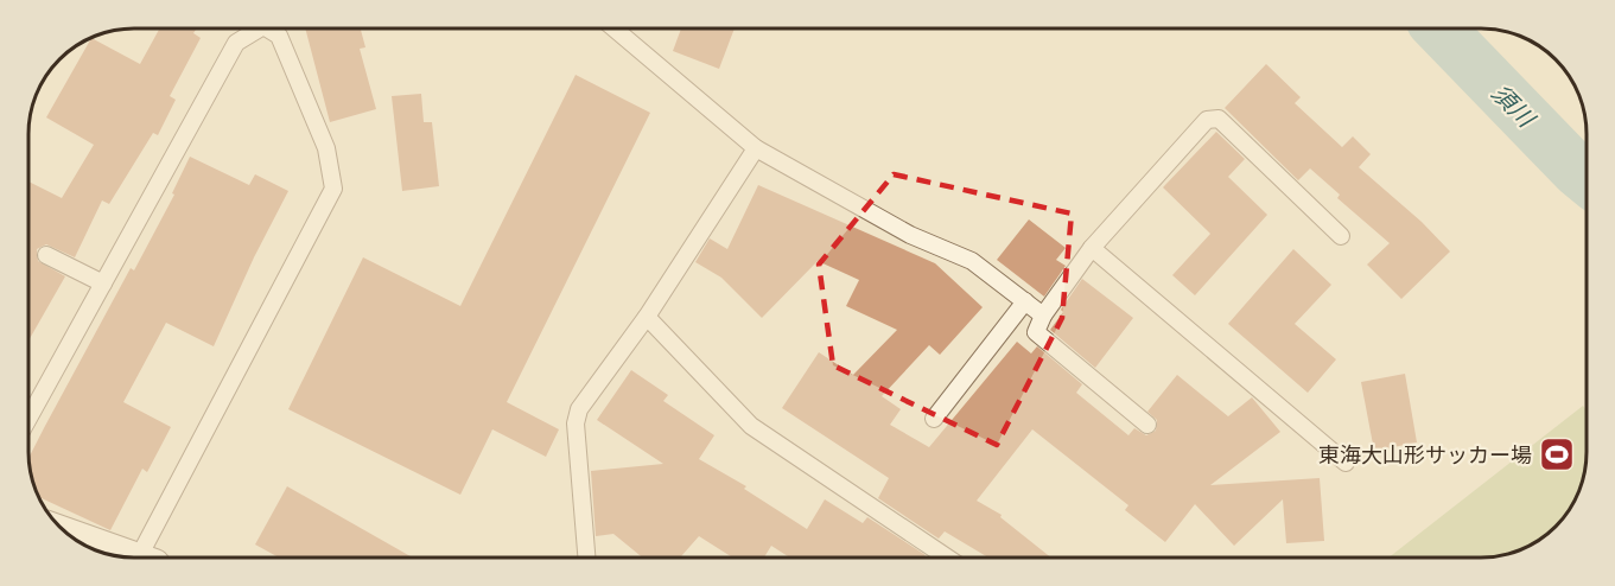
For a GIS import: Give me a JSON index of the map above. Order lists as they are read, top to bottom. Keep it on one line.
{"water":["須川"],"places":{"sports":["東海大山形サッカー場"]}}
